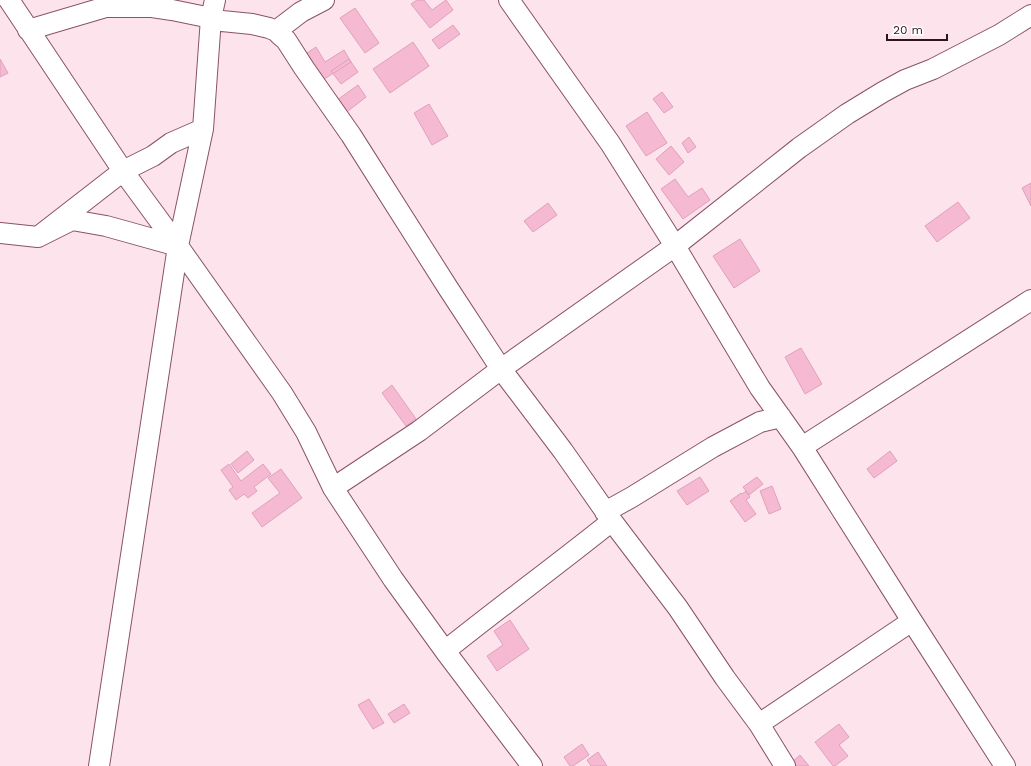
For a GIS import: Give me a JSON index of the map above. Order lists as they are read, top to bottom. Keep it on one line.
{"scale_bar":"20 m"}
